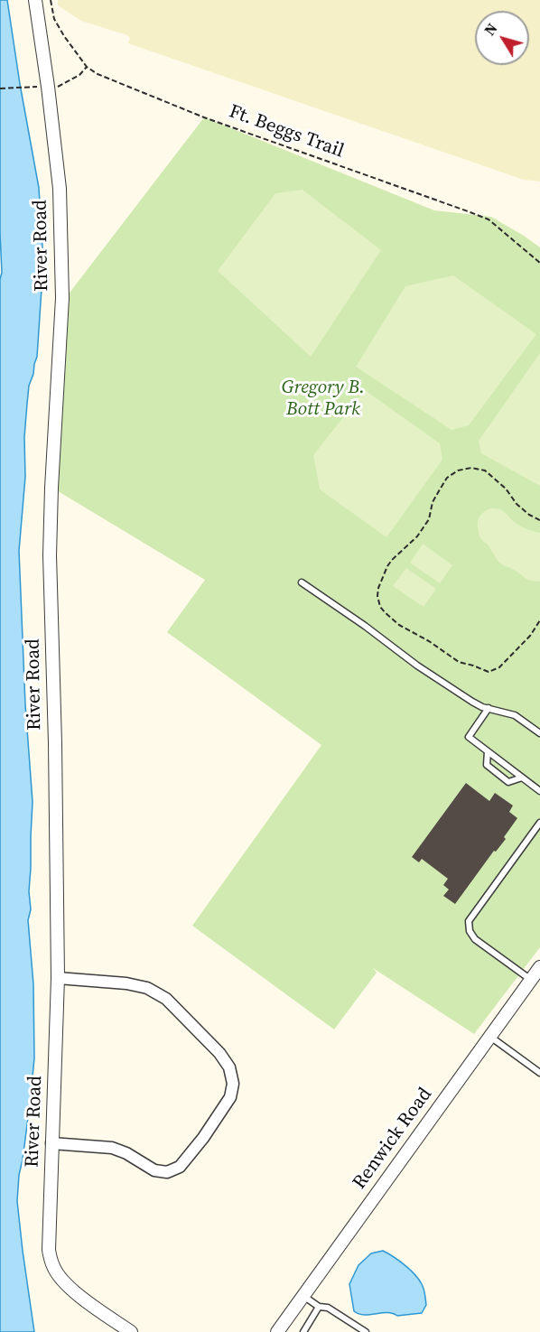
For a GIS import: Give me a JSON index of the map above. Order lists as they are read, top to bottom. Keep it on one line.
{"streets":{"street":["River Road","Renwick Road"],"path":["Ft. Beggs Trail"]},"parks":["Gregory B. Bott Park"],"north":"top left"}
